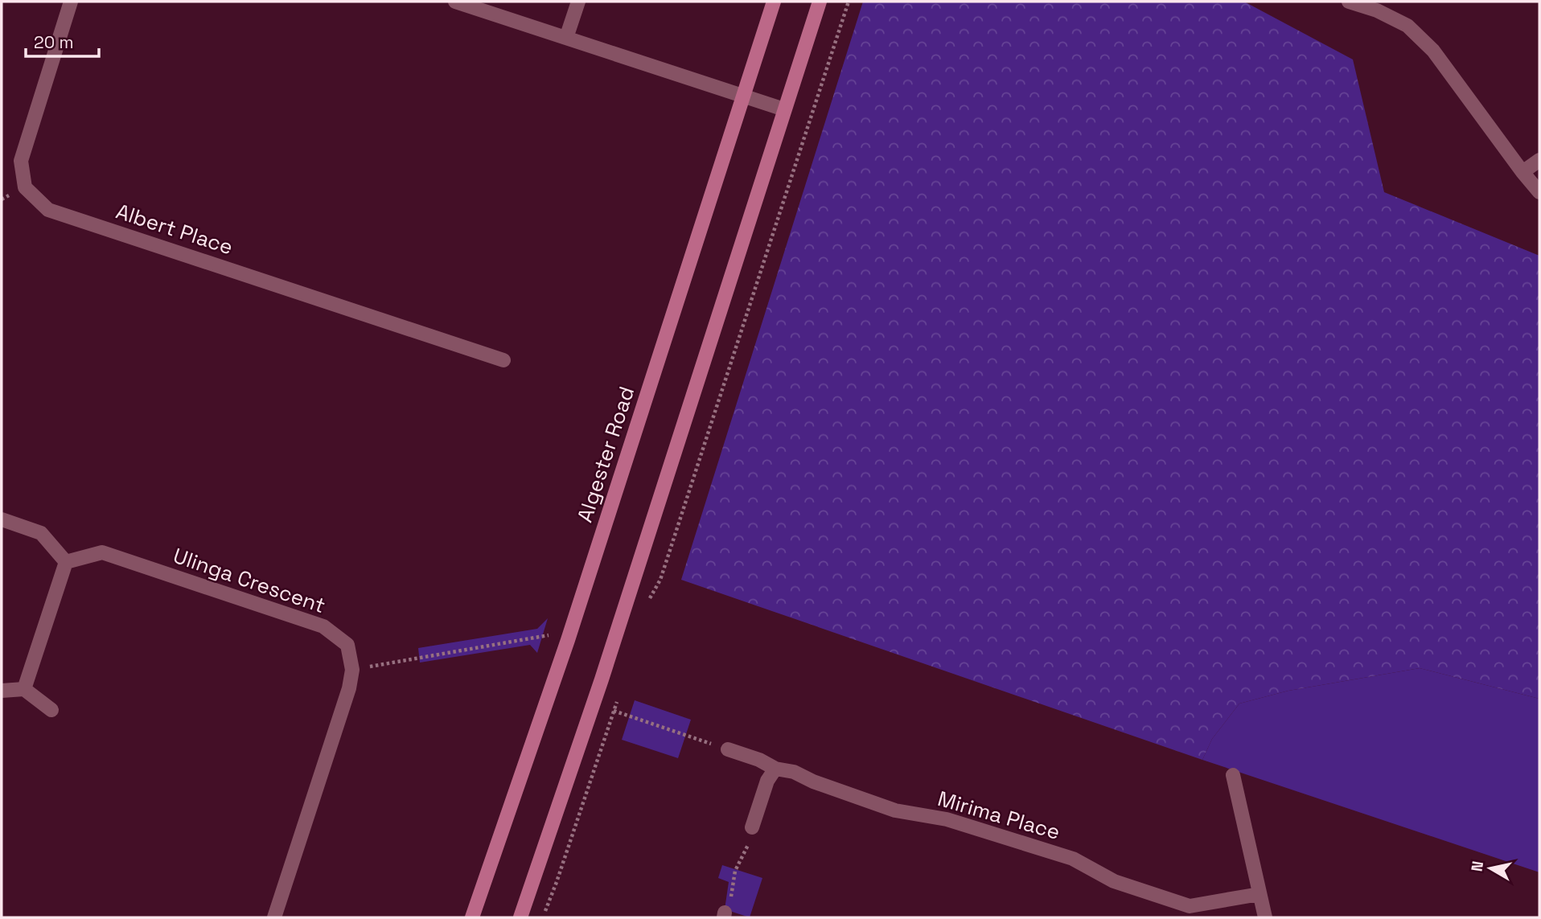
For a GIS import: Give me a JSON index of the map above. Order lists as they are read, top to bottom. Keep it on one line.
{"streets":{"main road":["Algester Road"],"street":["Albert Place","Ulinga Crescent","Mirima Place"]},"scale_bar":"20 m","north":"left"}
